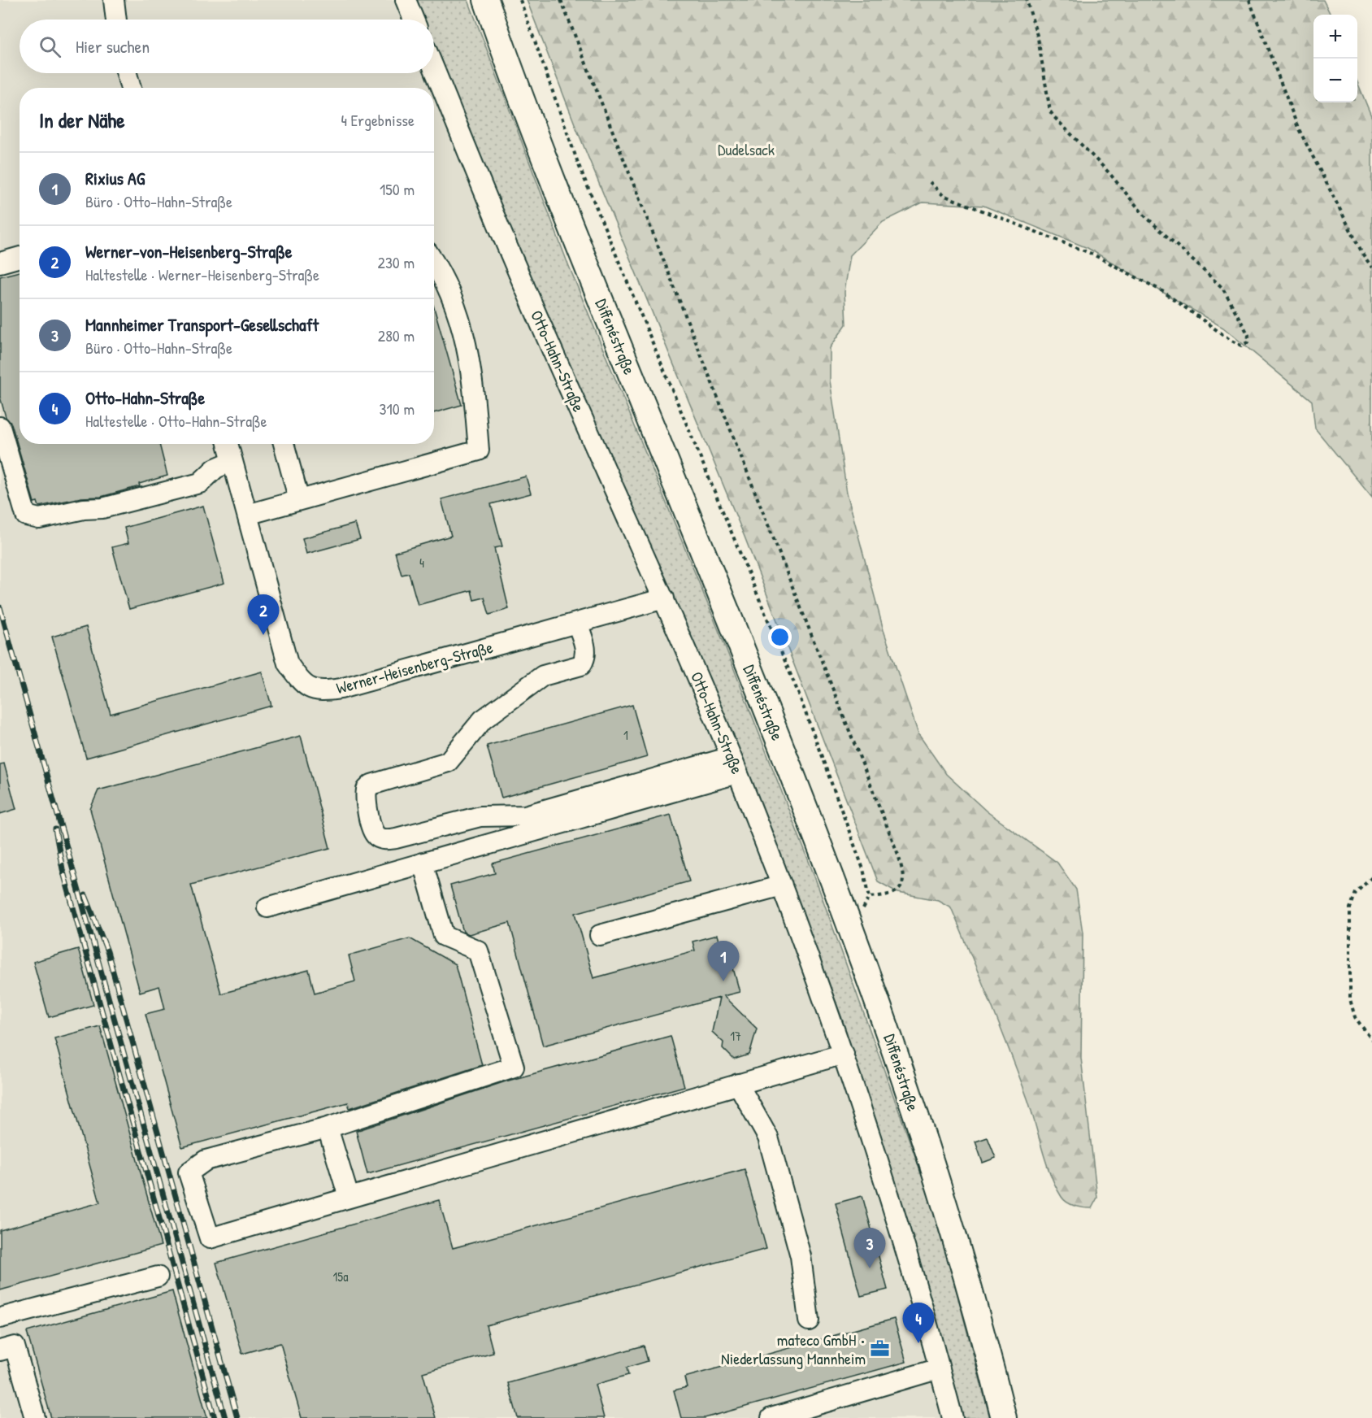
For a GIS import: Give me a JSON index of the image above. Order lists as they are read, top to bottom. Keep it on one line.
{"streets":{"main road":["Diffenéstraße"],"street":["Otto-Hahn-Straße","Werner-Heisenberg-Straße"]},"crossings":[["Otto-Hahn-Straße","Werner-Heisenberg-Straße"]],"parks":["Dudelsack"],"places":{"office":["mateco GmbH • Niederlassung Mannheim"]},"house_numbers":["4","1","17","15a"],"page":{"map_buttons":["+","−"],"search":"Hier suchen","heading":["In der Nähe","4 Ergebnisse"],"list":[{"mark":"1","name":"Rixius AG","note":"Büro · Otto-Hahn-Straße","value":"150 m"},{"mark":"2","name":"Werner-von-Heisenberg-Straße","note":"Haltestelle · Werner-Heisenberg-Straße","value":"230 m"},{"mark":"3","name":"Mannheimer Transport-Gesellschaft","note":"Büro · Otto-Hahn-Straße","value":"280 m"},{"mark":"4","name":"Otto-Hahn-Straße","note":"Haltestelle · Otto-Hahn-Straße","value":"310 m"}],"pins":["2","1","3","4"]}}
